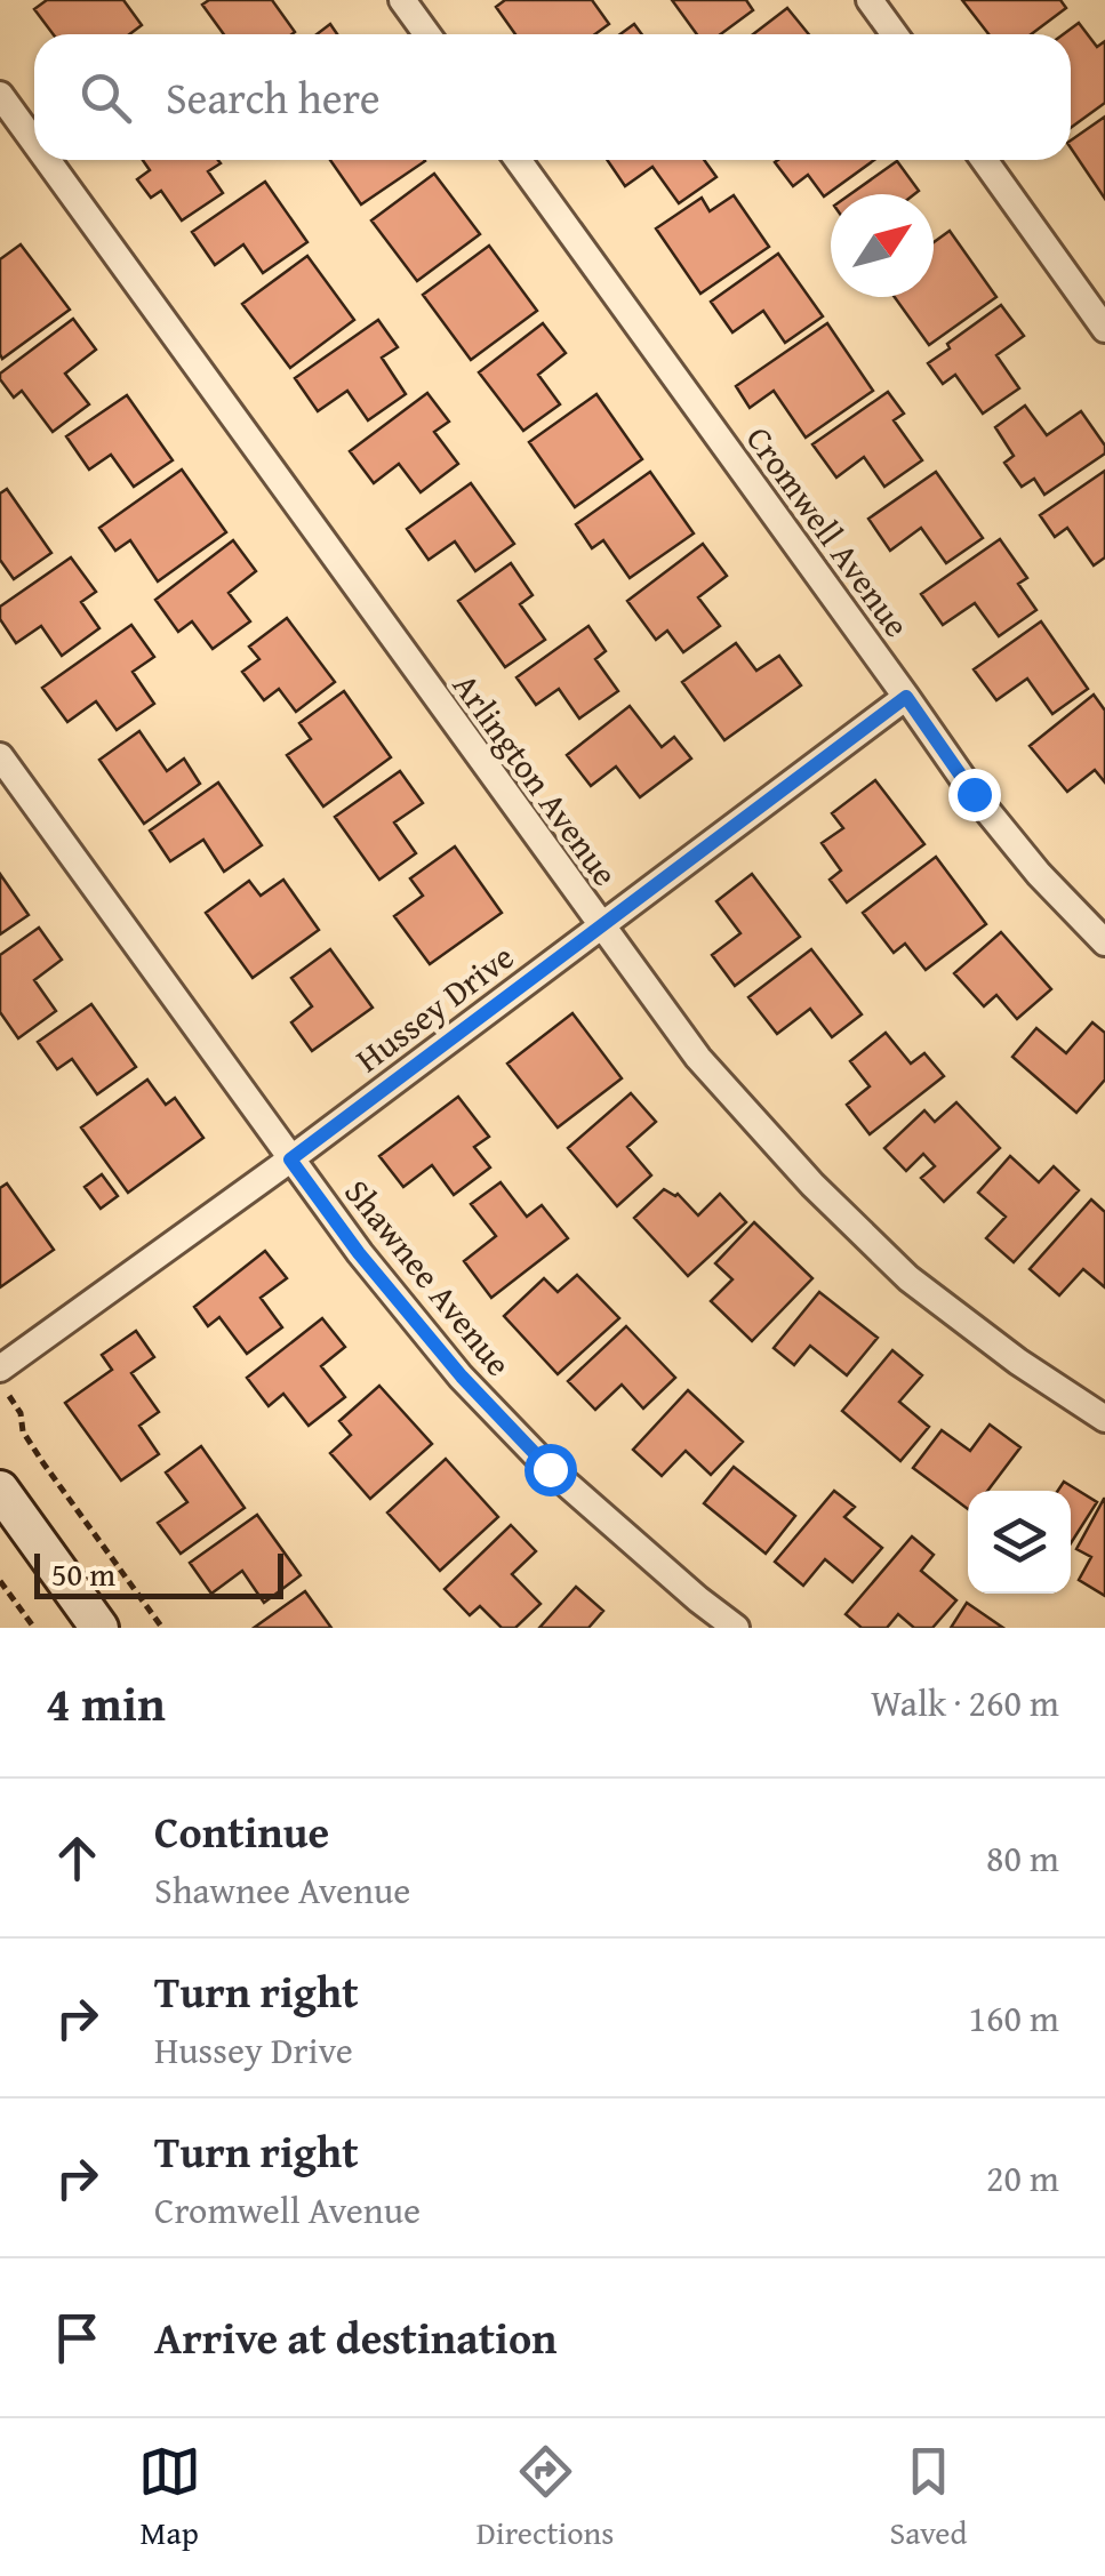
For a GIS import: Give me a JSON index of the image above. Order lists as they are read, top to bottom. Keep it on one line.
{"streets":{"street":["Cromwell Avenue","Arlington Avenue","Hussey Drive","Shawnee Avenue"]},"crossings":[["Cromwell Avenue","Hussey Drive"],["Arlington Avenue","Hussey Drive"],["Hussey Drive","Shawnee Avenue"]],"scale_bar":"50 m","north":"top right","page":{"search":"Search here","scale":"50 m","heading":["4 min","Walk · 260 m"],"list":[["Continue","Shawnee Avenue","80 m"],["Turn right","Hussey Drive","160 m"],["Turn right","Cromwell Avenue","20 m"],"Arrive at destination"],"nav":["Map","Directions","Saved"]}}
